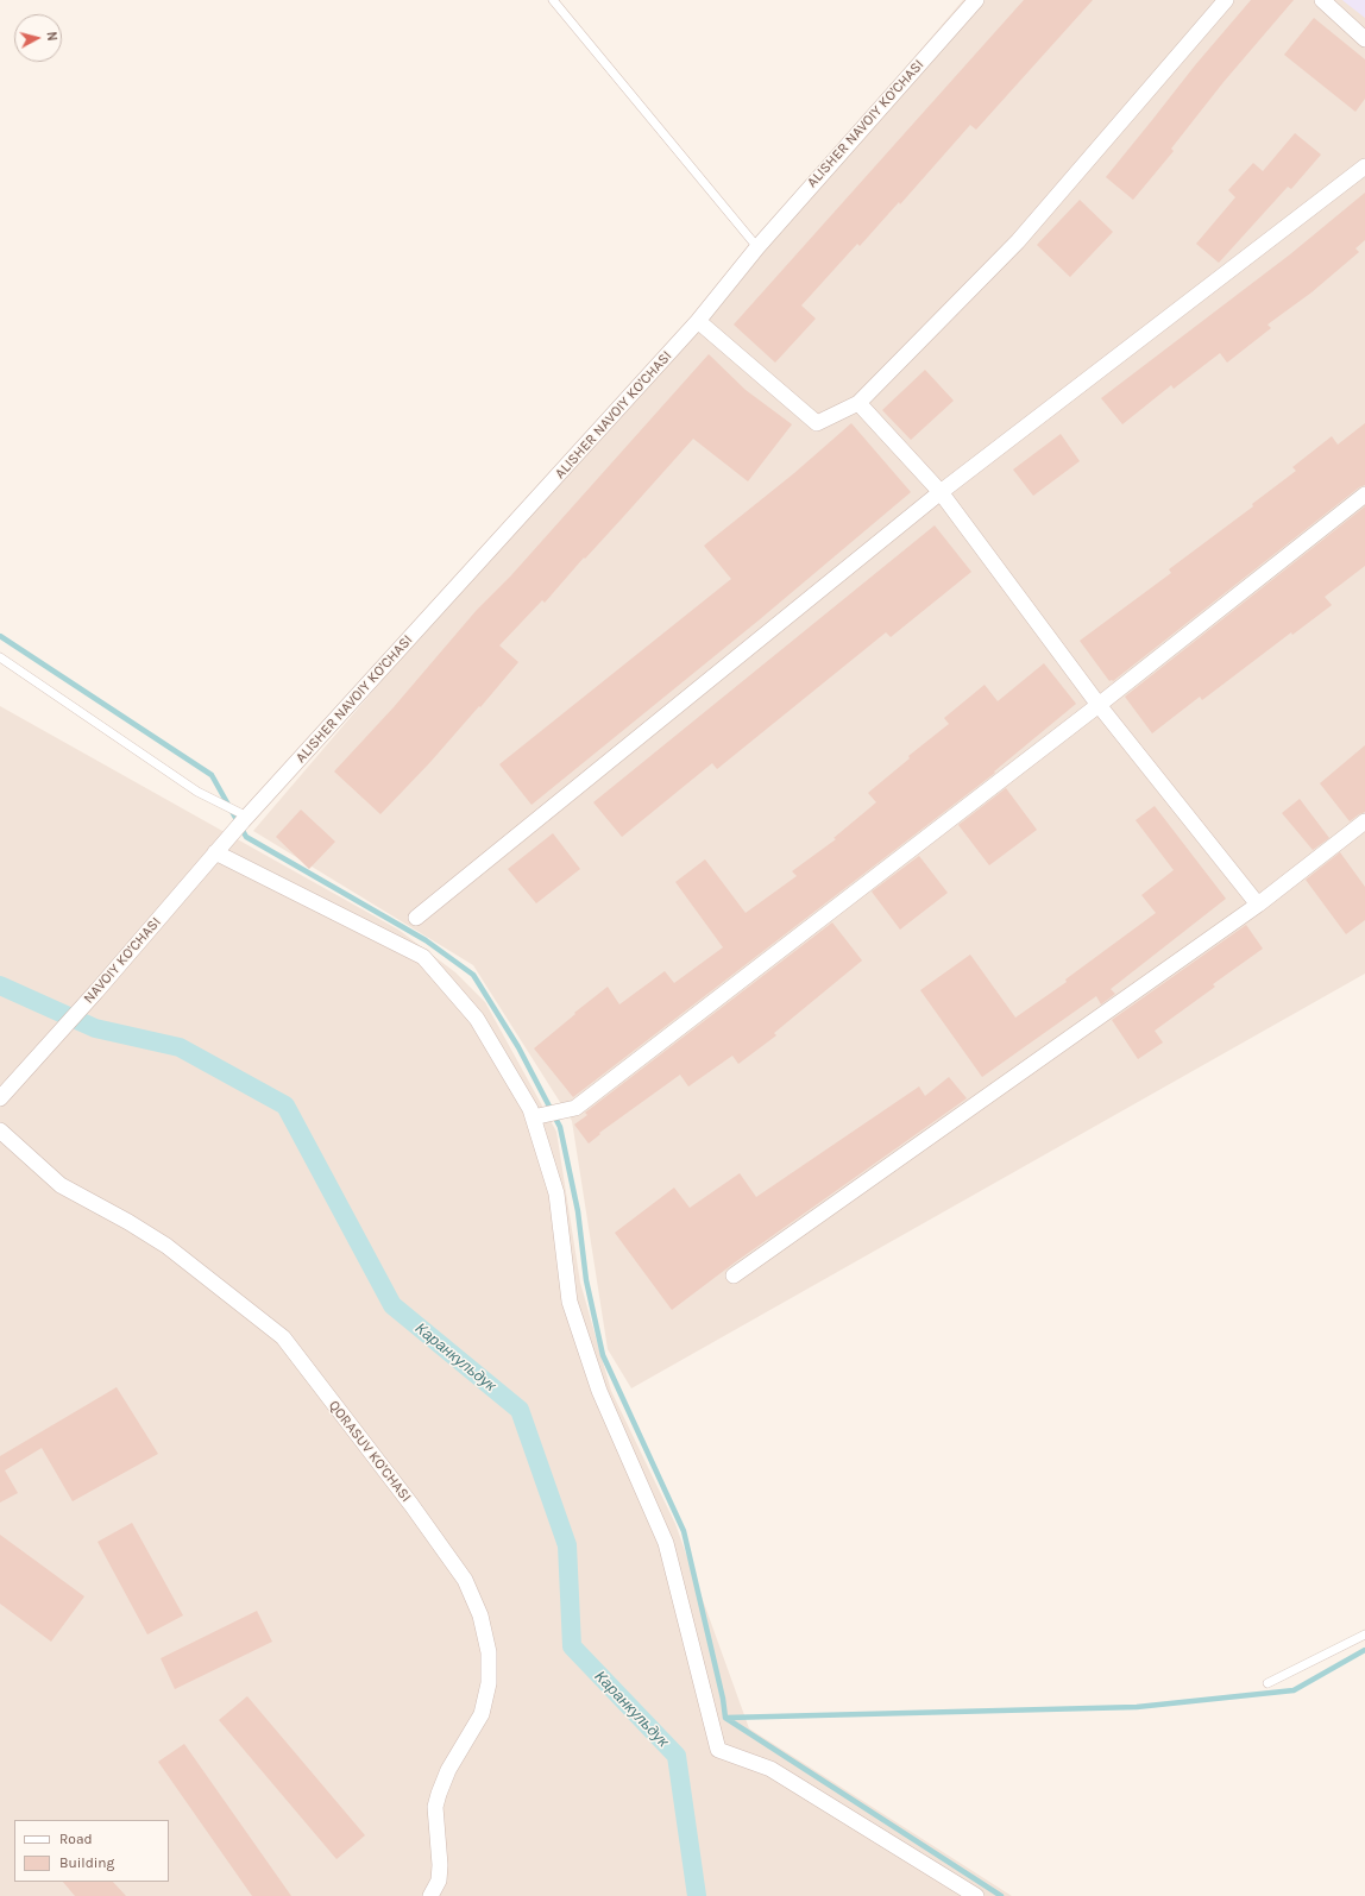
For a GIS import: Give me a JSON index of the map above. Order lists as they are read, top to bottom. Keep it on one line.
{"streets":{"street":["ALISHER NAVOIY KO'CHASI","NAVOIY KO'CHASI","QORASUV KO'CHASI"]},"crossings":[["ALISHER NAVOIY KO'CHASI","NAVOIY KO'CHASI"]],"water":["Каранкульдук"],"legend":["Road","Building"],"north":"right"}
